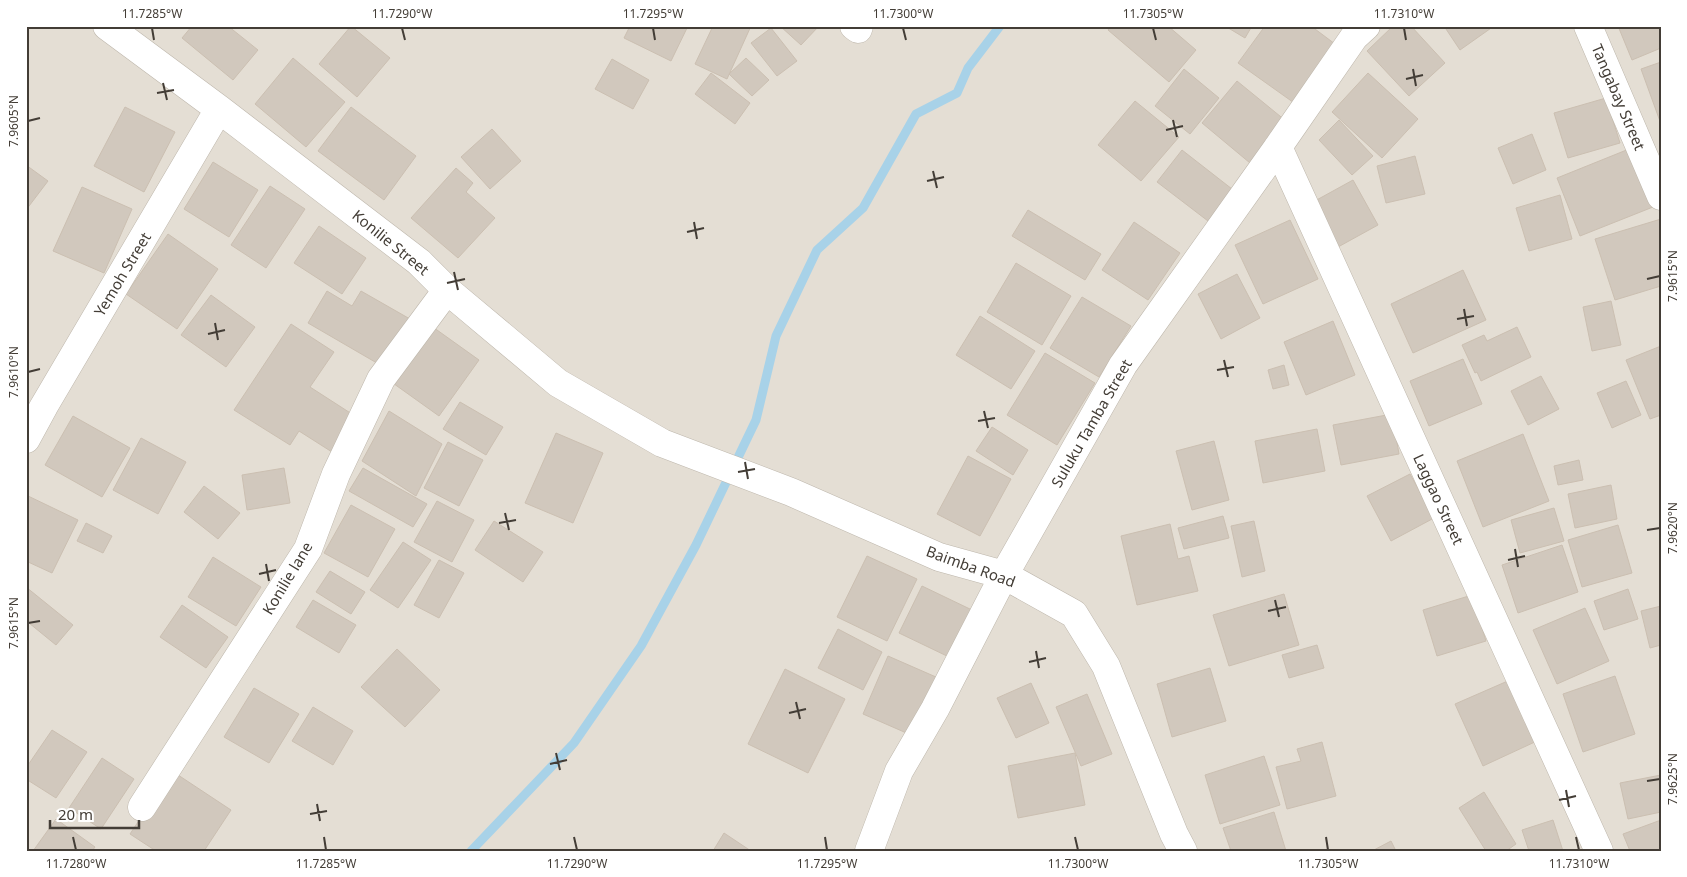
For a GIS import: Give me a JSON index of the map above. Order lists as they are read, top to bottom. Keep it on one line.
{"streets":{"street":["Tangabay Street","Konilie Street","Yemoh Street","Suluku Tamba Street","Laggao Street","Baimba Road","Konilie lane"]},"crossings":[["Konilie Street","Yemoh Street"],["Konilie Street","Baimba Road"],["Konilie Street","Konilie lane"],["Suluku Tamba Street","Laggao Street"],["Suluku Tamba Street","Baimba Road"]],"scale_bar":"20 m","coordinates":["11.7285°W","11.7290°W","11.7295°W","11.7300°W","11.7305°W","11.7310°W","7.9605°N","7.9615°N","7.9610°N","7.9620°N","7.9625°N","11.7280°W"]}
